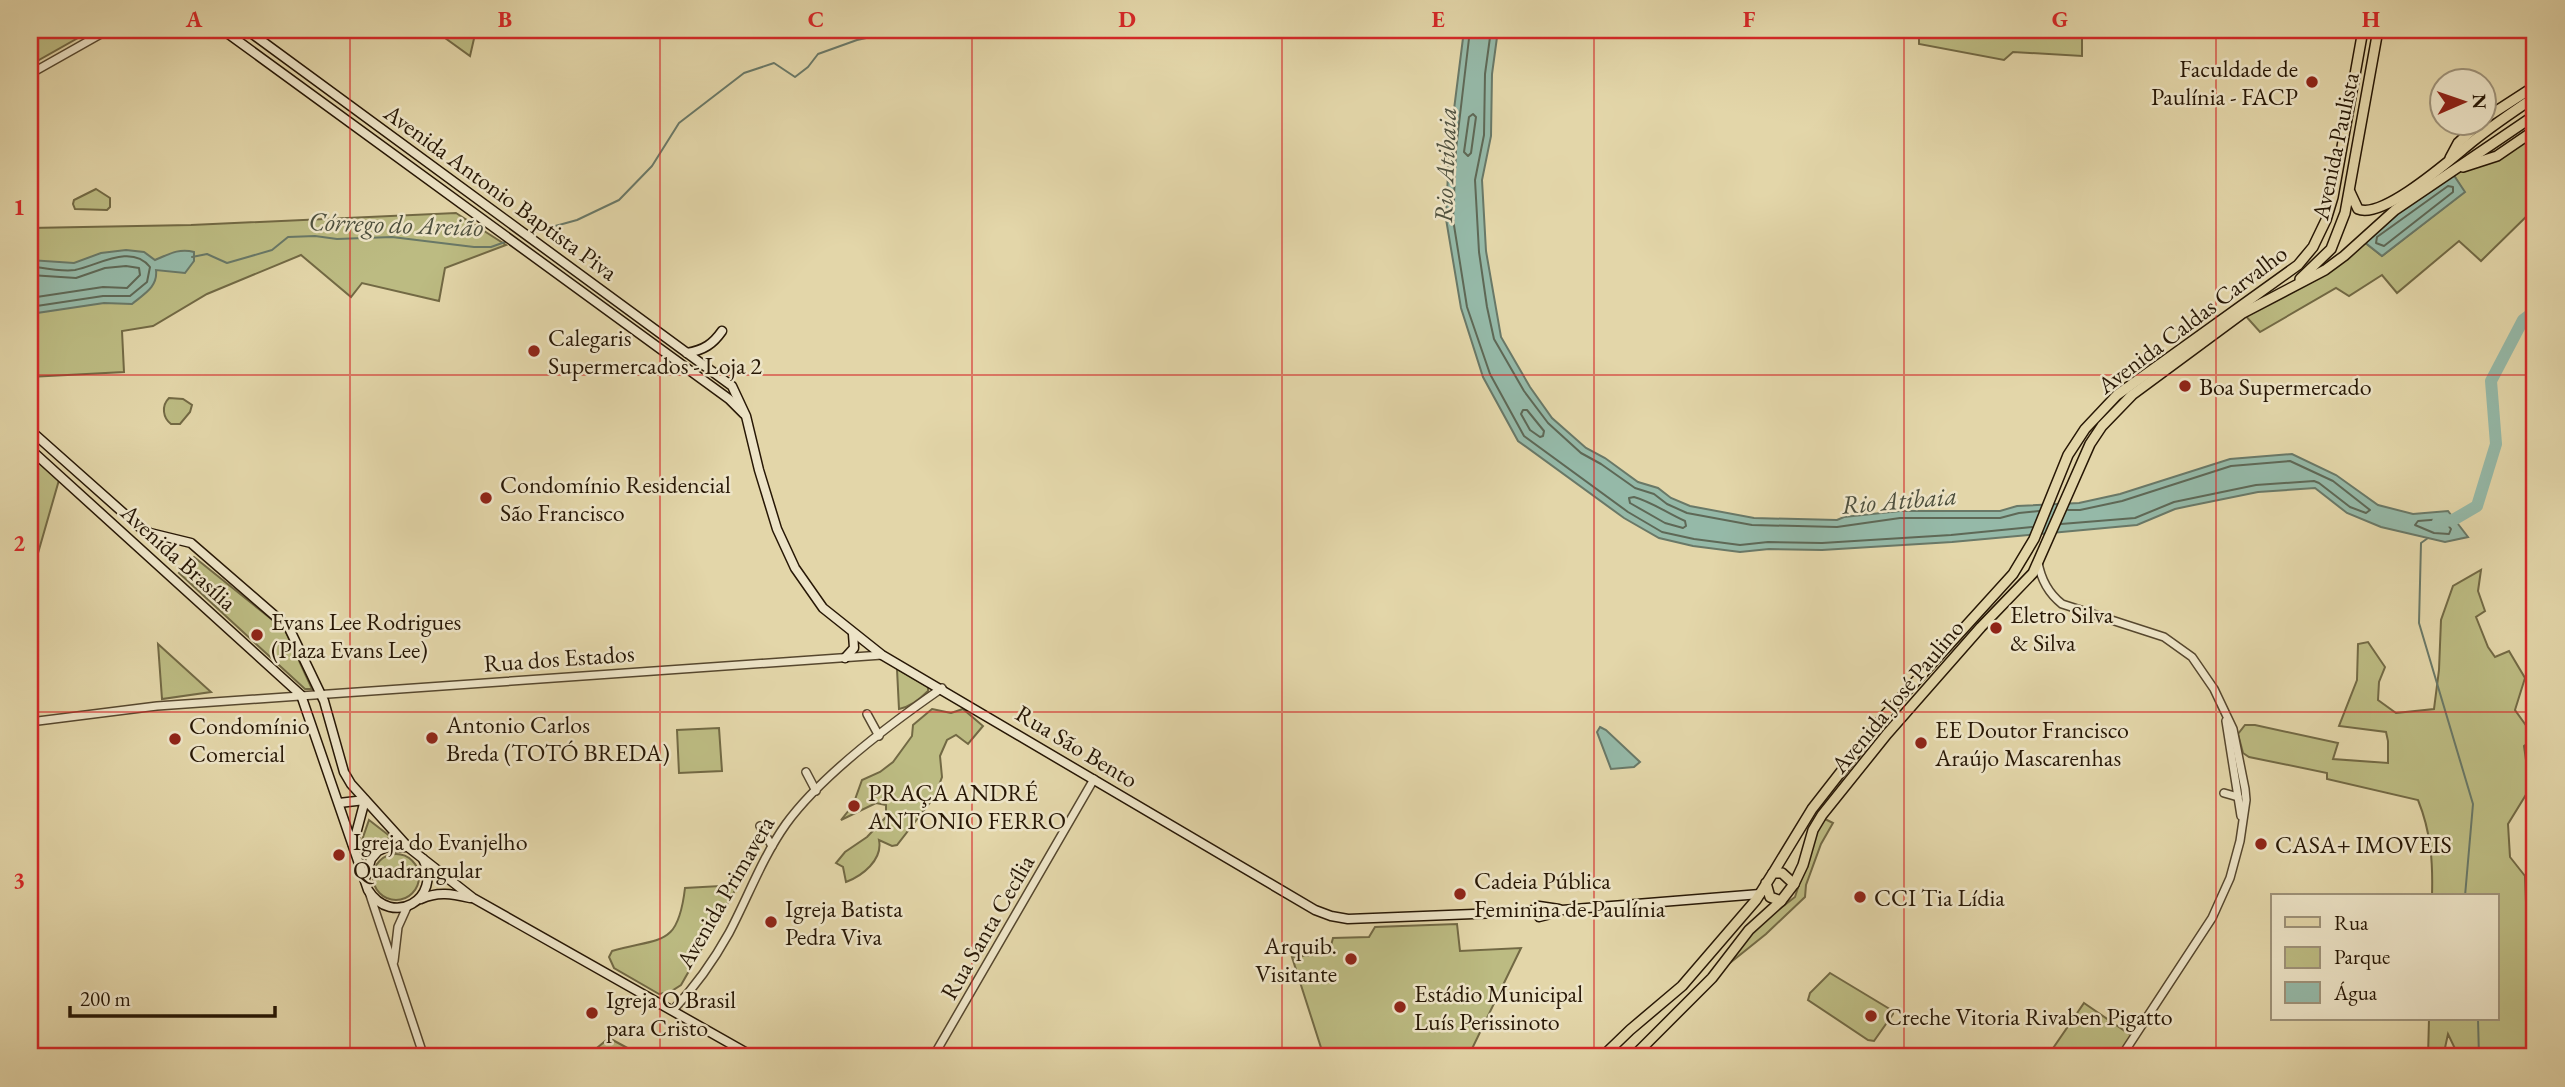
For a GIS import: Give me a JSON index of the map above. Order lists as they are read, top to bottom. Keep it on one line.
{"streets":{"main road":["Avenida Paulista","Avenida Antonio Baptista Piva","Avenida Caldas Carvalho","Avenida Brasília","Avenida José Paulino","Rua São Bento"],"street":["Rua dos Estados","Avenida Primavera","Rua Santa Cecília"]},"crossings":[["Avenida Paulista","Avenida Caldas Carvalho"],["Avenida Antonio Baptista Piva","Rua São Bento"],["Avenida Caldas Carvalho","Avenida José Paulino"],["Avenida Brasília","Rua dos Estados"],["Rua dos Estados","Rua São Bento"],["Rua São Bento","Avenida Primavera"],["Rua São Bento","Rua Santa Cecília"]],"water":["Rio Atibaia","Córrego do Areião"],"places":["Faculdade de Paulínia - FACP","Calegaris Supermercados - Loja 2","Boa Supermercado","Condomínio Residencial São Francisco","Eletro Silva & Silva","Evans Lee Rodrigues (Plaza Evans Lee)","Antonio Carlos Breda (TOTÓ BREDA)","Condomínio Comercial","EE Doutor Francisco Araújo Mascarenhas","PRAÇA ANDRÉ ANTONIO FERRO","CASA+ IMOVEIS","Igreja do Evanjelho Quadrangular","Cadeia Pública Feminina de Paulínia","CCI Tia Lídia","Igreja Batista Pedra Viva","Arquib. Visitante","Estádio Municipal Luís Perissinoto","Igreja O Brasil para Cristo","Creche Vitoria Rivaben Pigatto"],"legend":["Rua","Parque","Água"],"scale_bar":"200 m","north":"right","grid":{"columns":["A","B","C","D","E","F","G","H"],"rows":["1","2","3"]}}
